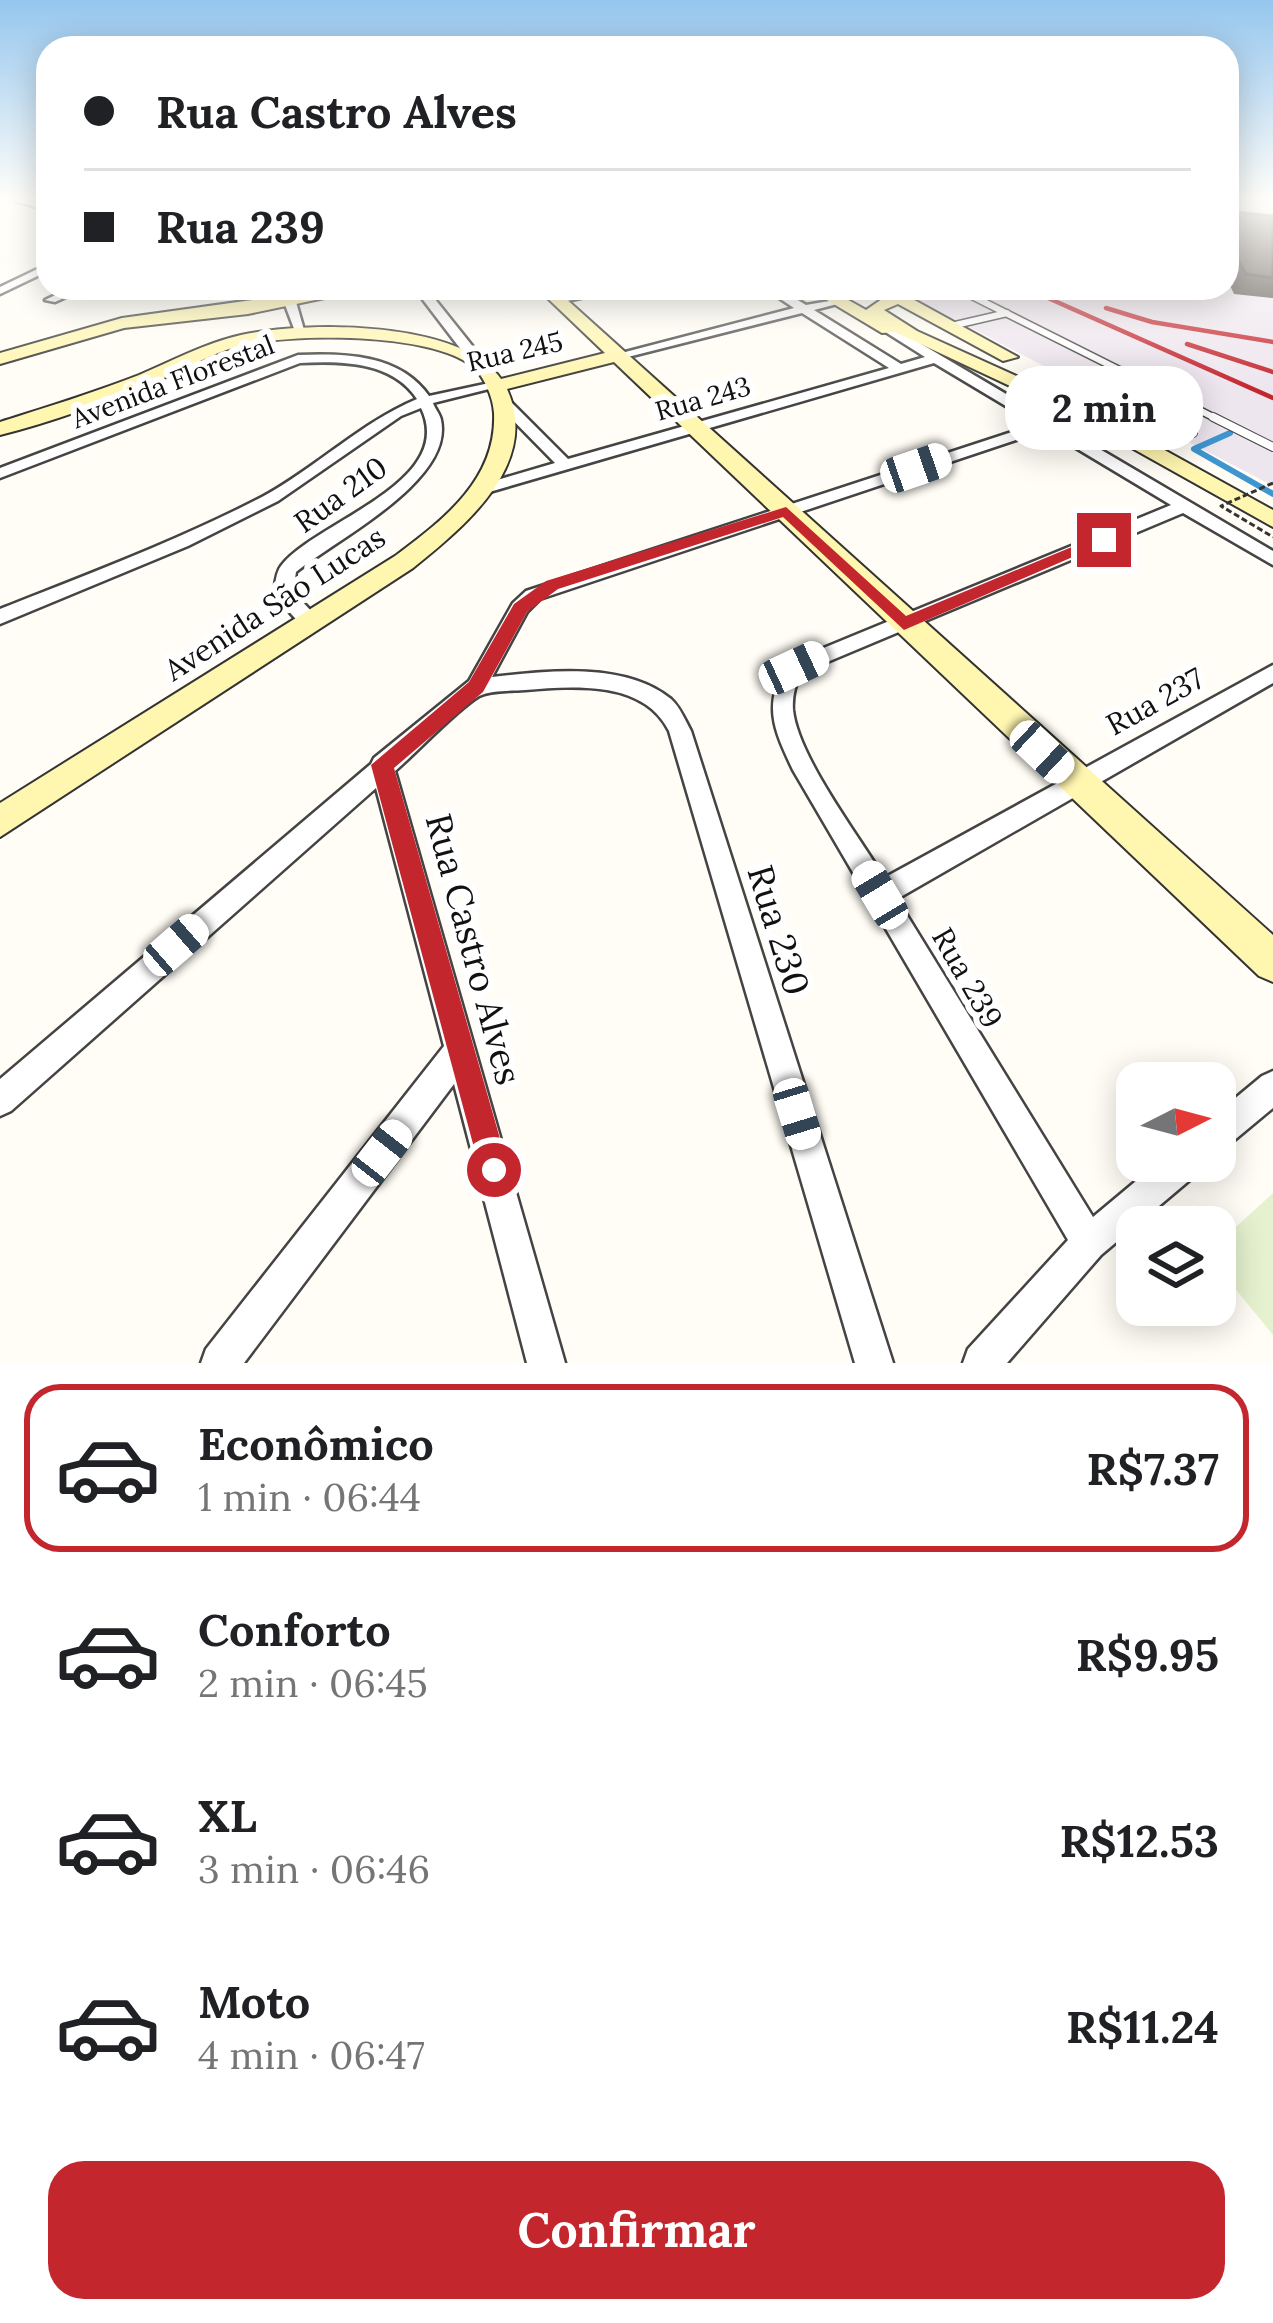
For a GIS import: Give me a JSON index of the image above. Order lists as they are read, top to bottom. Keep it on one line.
{"streets":{"street":["Rua 245","Avenida Florestal","Rua 243","Rua 210","Avenida São Lucas","Rua 237","Rua 230","Rua Castro Alves","Rua 239"]},"crossings":[["Rua 245","Avenida Florestal"],["Rua 245","Rua 210"],["Rua 245","Avenida São Lucas"],["Avenida Florestal","Rua 210"],["Rua 243","Avenida São Lucas"],["Rua 210","Avenida São Lucas"],["Rua 237","Rua 239"]],"north":"right","page":{"banner":["Rua Castro Alves","Rua 239"],"bubble":"2 min","list":[{"name":"Econômico","note":"1 min · 06:44","value":"R$7.37"},{"name":"Conforto","note":"2 min · 06:45","value":"R$9.95"},{"name":"XL","note":"3 min · 06:46","value":"R$12.53"},{"name":"Moto","note":"4 min · 06:47","value":"R$11.24"}],"buttons":"Confirmar"}}
